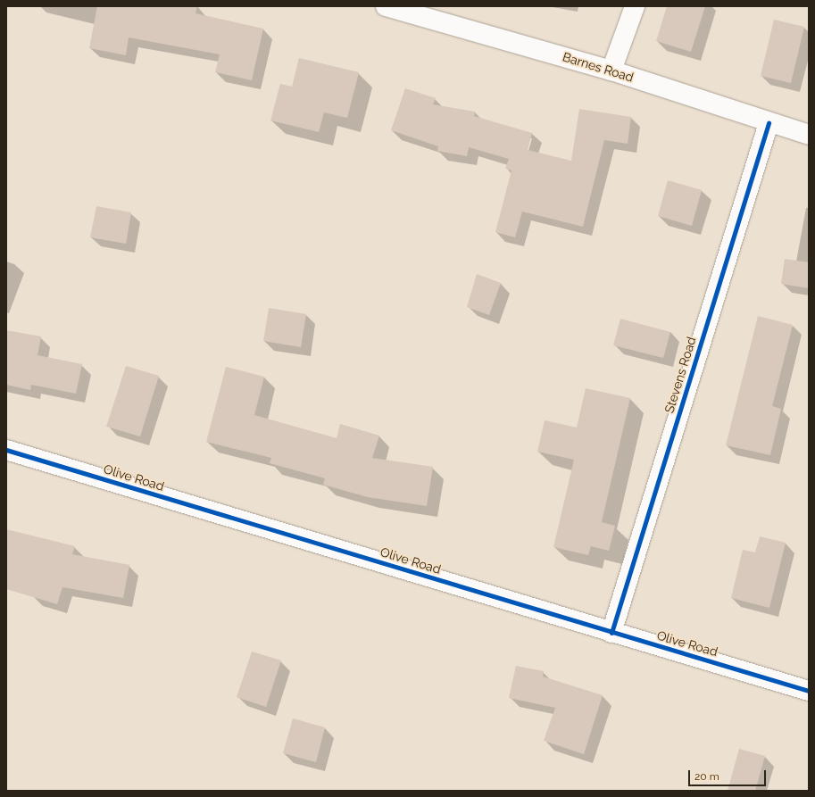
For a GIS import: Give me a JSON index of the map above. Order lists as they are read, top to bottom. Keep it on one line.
{"streets":{"street":["Barnes Road","Stevens Road","Olive Road"]},"crossings":[["Barnes Road","Stevens Road"],["Stevens Road","Olive Road"]],"scale_bar":"20 m"}
